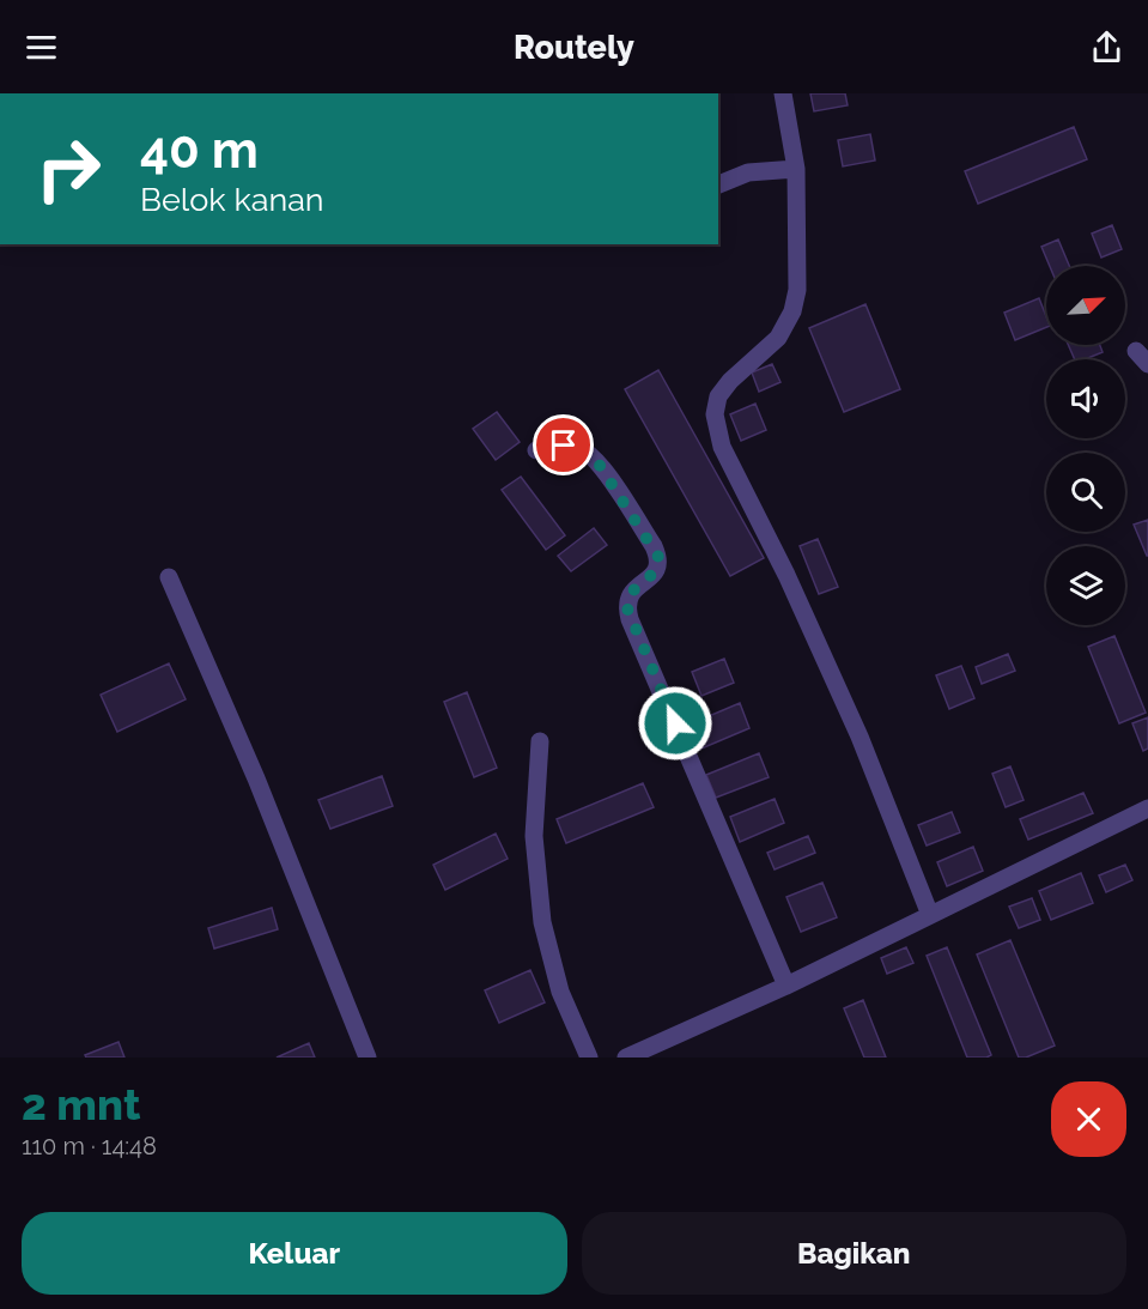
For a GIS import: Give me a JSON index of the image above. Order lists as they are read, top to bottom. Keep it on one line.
{"north":"top right","page":{"header":"Routely","turn":["40 m","Belok kanan"],"heading":["2 mnt","110 m · 14:48"],"buttons":["Keluar","Bagikan"]}}
